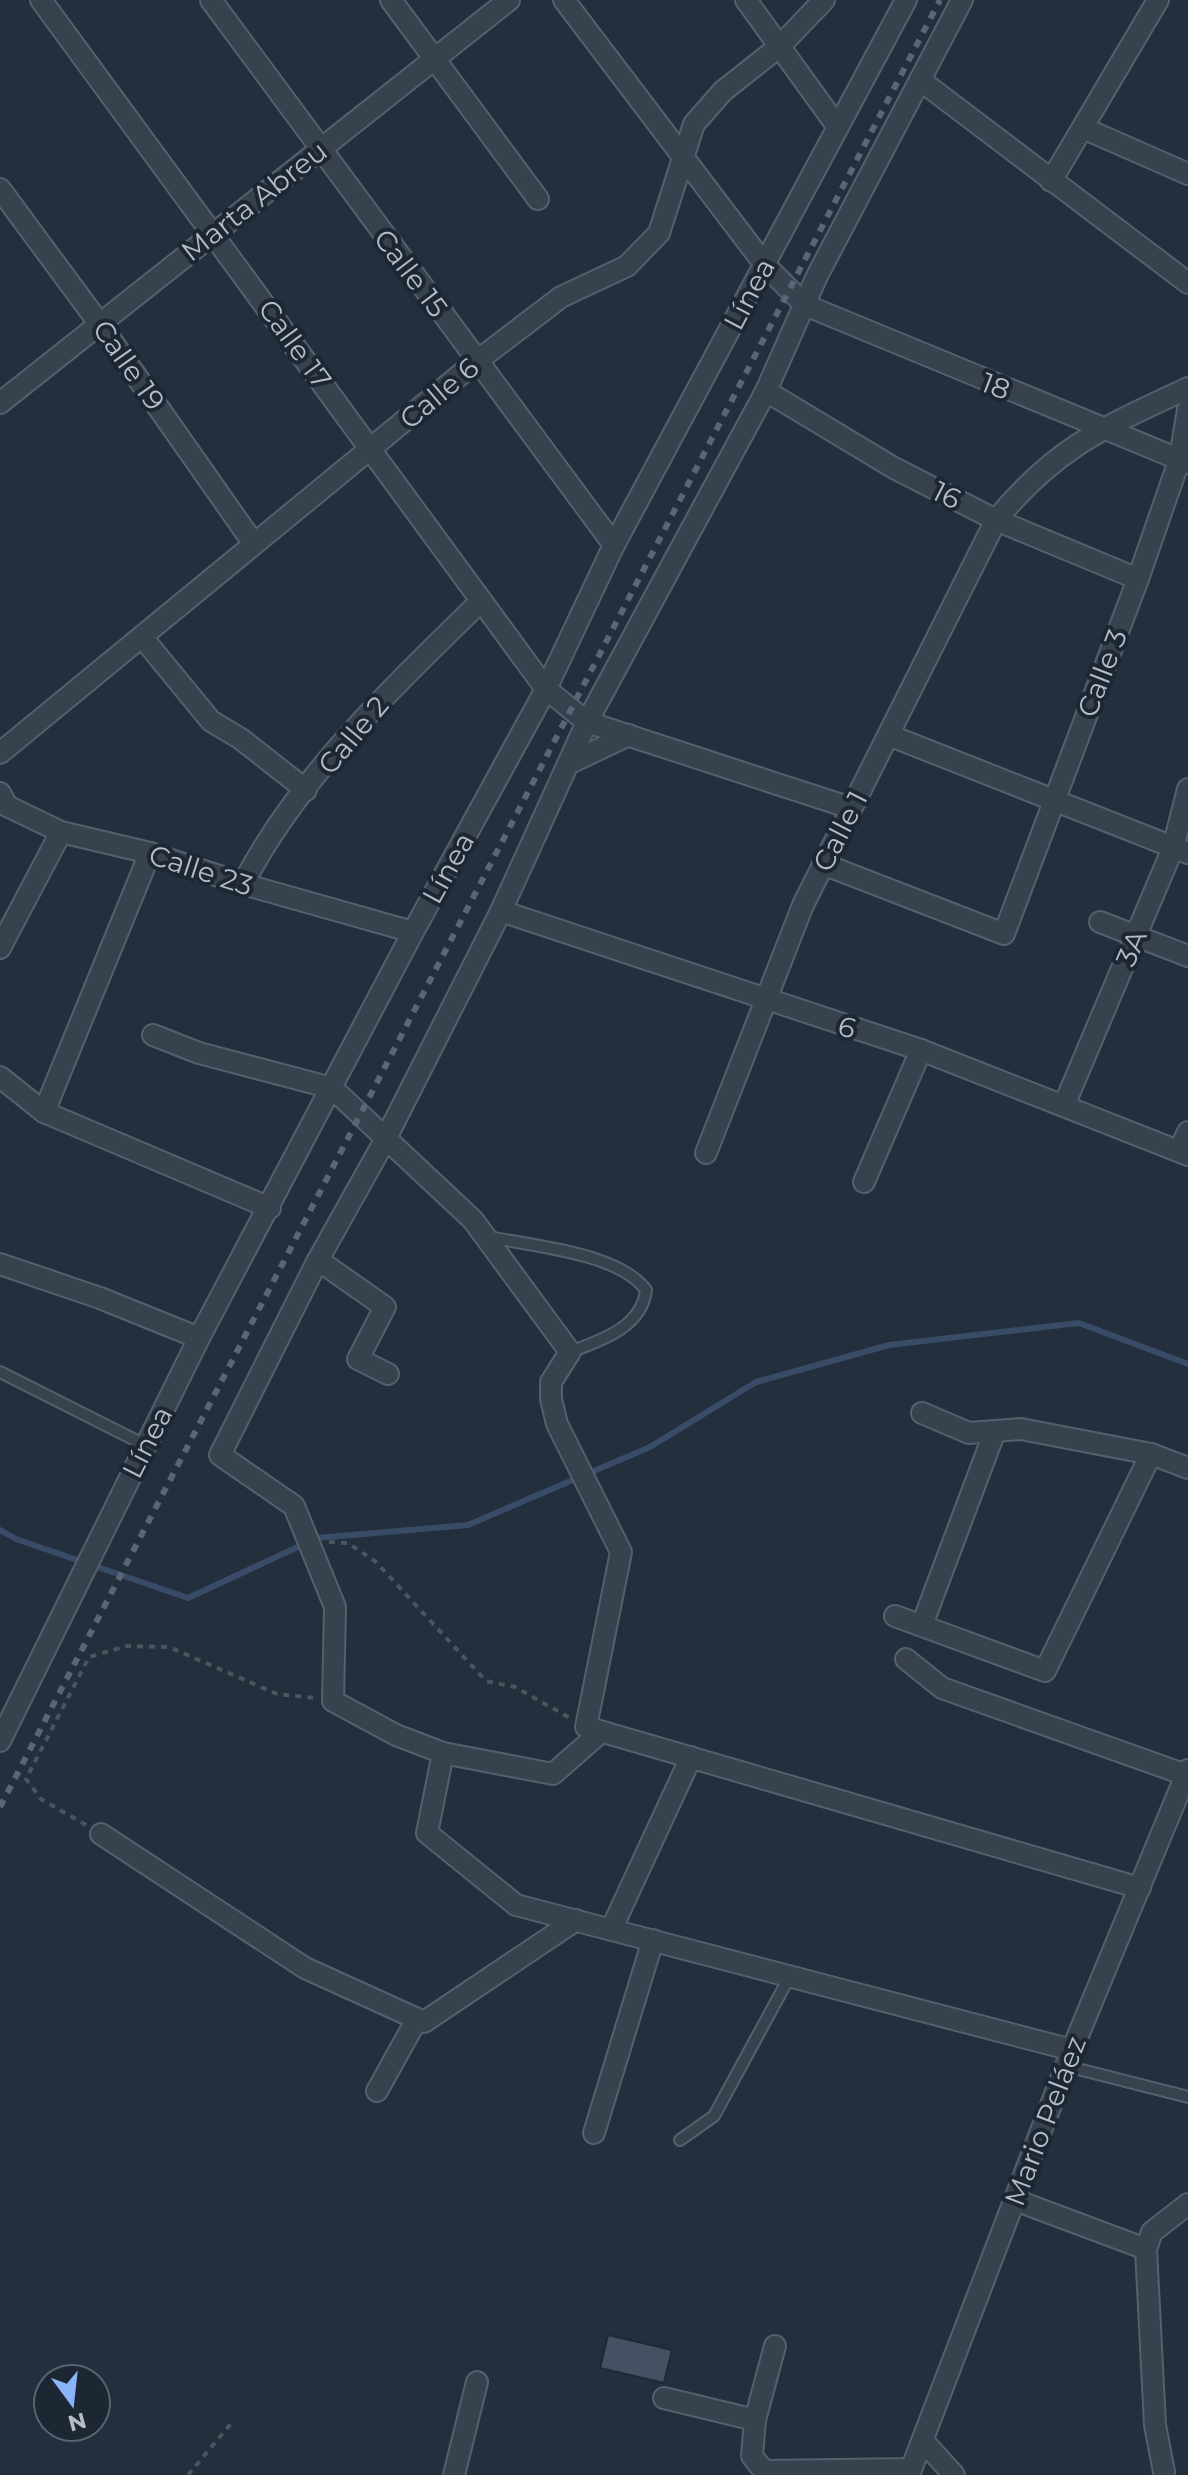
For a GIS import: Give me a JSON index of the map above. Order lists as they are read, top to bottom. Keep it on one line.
{"streets":{"street":["Marta Abreu","Calle 15","Línea","Calle 17","Calle 19","18","Calle 6","16","Calle 3","Calle 2","Calle 1","Calle 23","3A","6","Mario Peláez"]},"crossings":[["Marta Abreu","Calle 15"],["Marta Abreu","Calle 17"],["Marta Abreu","Calle 19"],["Calle 15","Línea"],["Calle 15","Calle 6"],["Línea","Calle 17"],["Línea","18"],["Línea","16"],["Línea","Calle 23"],["Línea","6"],["Calle 17","Calle 6"],["Calle 17","Calle 2"],["Calle 19","Calle 6"],["18","Calle 3"],["18","Calle 1"],["16","Calle 3"],["16","Calle 1"],["Calle 3","Calle 1"],["Calle 2","Calle 23"],["Calle 1","6"],["3A","6"]],"north":"bottom"}
